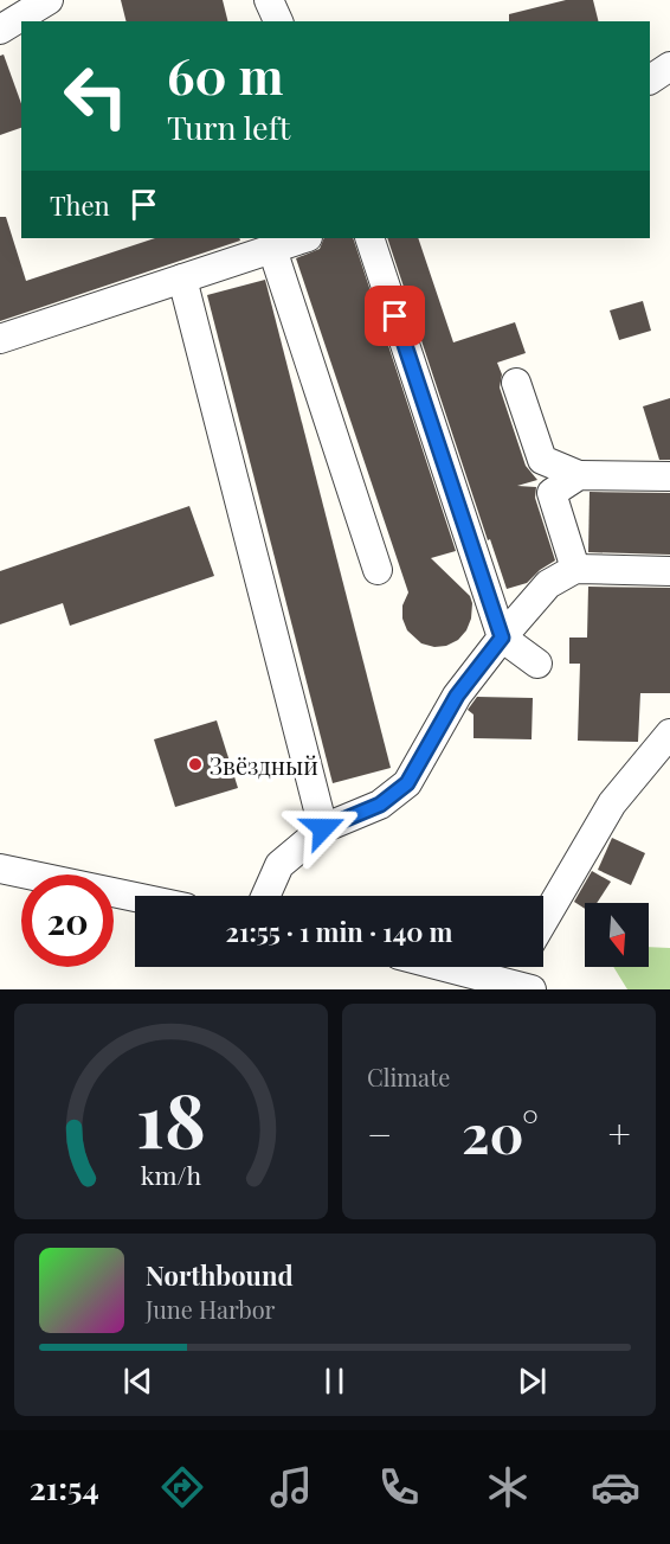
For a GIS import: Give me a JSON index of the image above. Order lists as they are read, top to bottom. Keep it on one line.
{"places":["Звёздный"],"north":"bottom","page":{"turn":["60 m","Turn left"],"then":"Then","limit":"20","trip":"21:55 · 1 min · 140 m","tile":"Climate","heat":["−","20°","+"],"song":["Northbound","June Harbor"],"tabs":"21:54","gauge":["18","km/h"]}}
